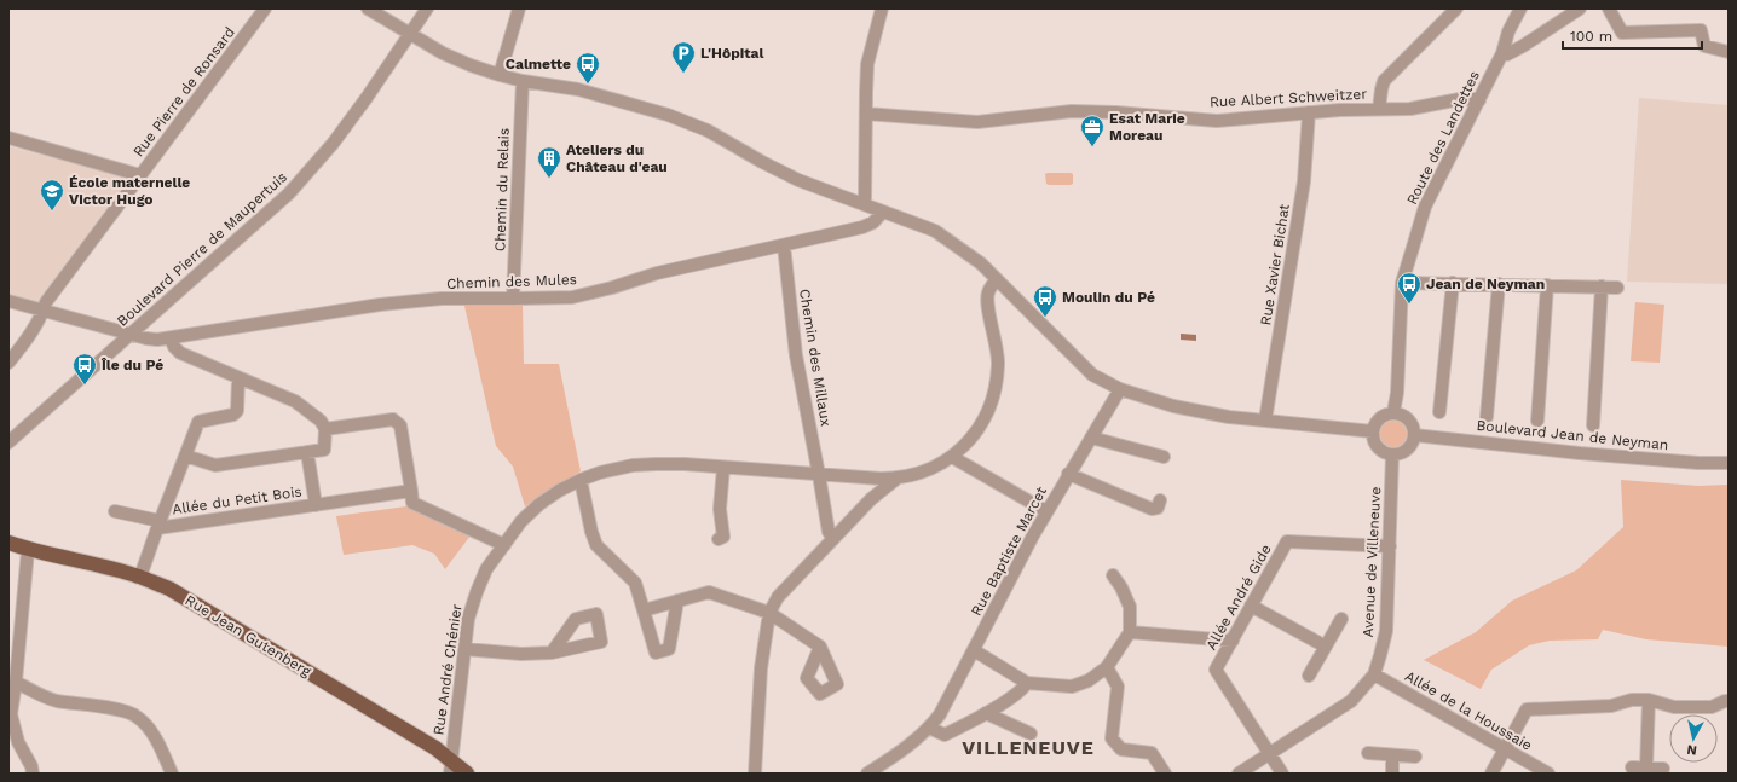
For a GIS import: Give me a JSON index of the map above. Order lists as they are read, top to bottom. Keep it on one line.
{"streets":{"main road":["Rue Jean Gutenberg"],"street":["Rue Pierre de Ronsard","Rue Albert Schweitzer","Route des Landettes","Chemin du Relais","Boulevard Pierre de Maupertuis","Rue Xavier Bichat","Chemin des Mules","Chemin des Millaux","Boulevard Jean de Neyman","Allée du Petit Bois","Rue Baptiste Marcet","Avenue de Villeneuve","Allée André Gide","Rue André Chénier","Allée de la Houssaie"]},"crossings":[["Rue Pierre de Ronsard","Chemin des Mules"],["Rue Albert Schweitzer","Route des Landettes"],["Rue Albert Schweitzer","Rue Xavier Bichat"],["Route des Landettes","Boulevard Jean de Neyman"],["Route des Landettes","Avenue de Villeneuve"],["Chemin du Relais","Chemin des Mules"],["Boulevard Pierre de Maupertuis","Chemin des Mules"],["Chemin des Mules","Chemin des Millaux"],["Chemin des Millaux","Rue André Chénier"],["Boulevard Jean de Neyman","Avenue de Villeneuve"],["Allée du Petit Bois","Rue Jean Gutenberg"],["Avenue de Villeneuve","Allée André Gide"],["Avenue de Villeneuve","Allée de la Houssaie"],["Rue Jean Gutenberg","Rue André Chénier"]],"districts":["VILLENEUVE"],"places":{"parking":["L'Hôpital"],"bus stop":["Calmette","Jean de Neyman","Moulin du Pé","Île du Pé"],"office":["Esat Marie Moreau"],"building":["Ateliers du Château d'eau"],"school or university":["École maternelle Victor Hugo"]},"scale_bar":"100 m","north":"bottom"}
